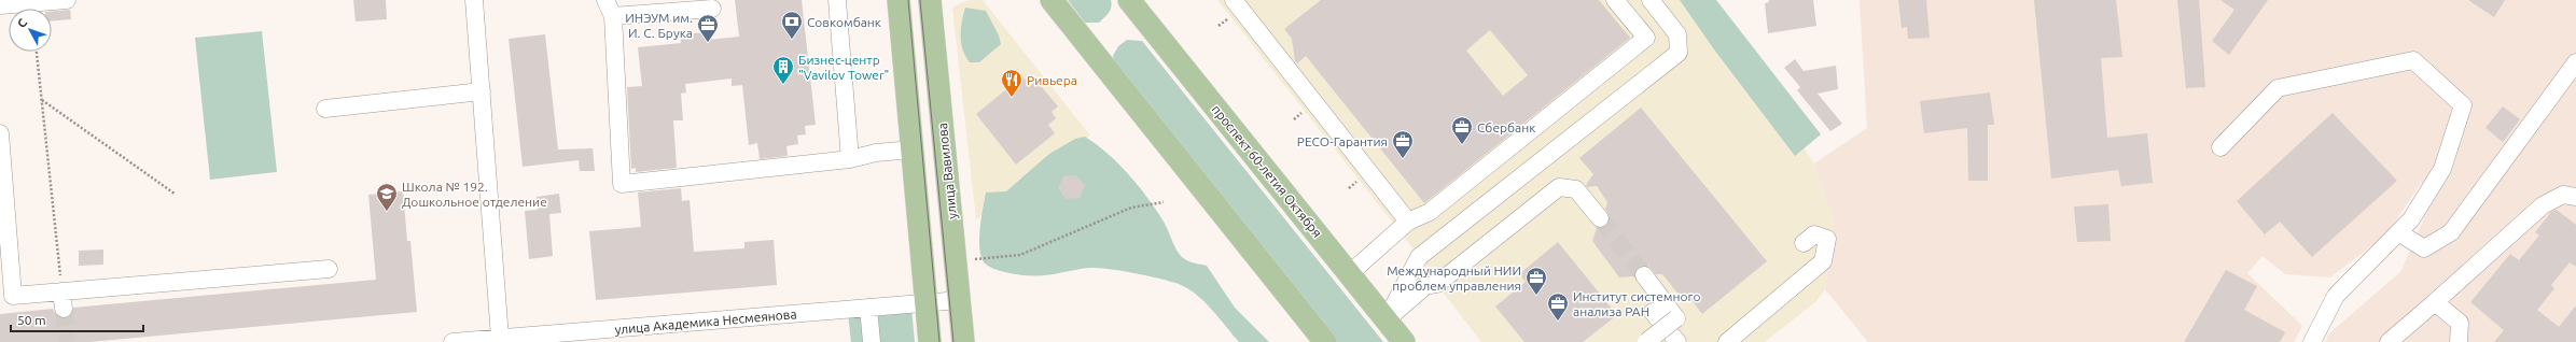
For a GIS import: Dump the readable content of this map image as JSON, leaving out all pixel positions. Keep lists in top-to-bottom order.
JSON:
{
  "streets": {
    "main road": ["улица Вавилова", "проспект 60-летия Октября"],
    "street": ["улица Академика Несмеянова"]
  },
  "crossings": [
    ["улица Вавилова", "улица Академика Несмеянова"]
  ],
  "places": {
    "bank": ["Совкомбанк"],
    "office": [
      "ИНЭУМ им. И. С. Брука",
      "Сбербанк",
      "РЕСО-Гарантия",
      "Международный НИИ проблем управления",
      "Институт системного анализа РАН"
    ],
    "building": ["Бизнес-центр \"Vavilov Tower\""],
    "restaurant": ["Ривьера"],
    "school or university": ["Школа № 192. Дошкольное отделение"]
  },
  "scale_bar": "50 m",
  "north": "top left"
}
